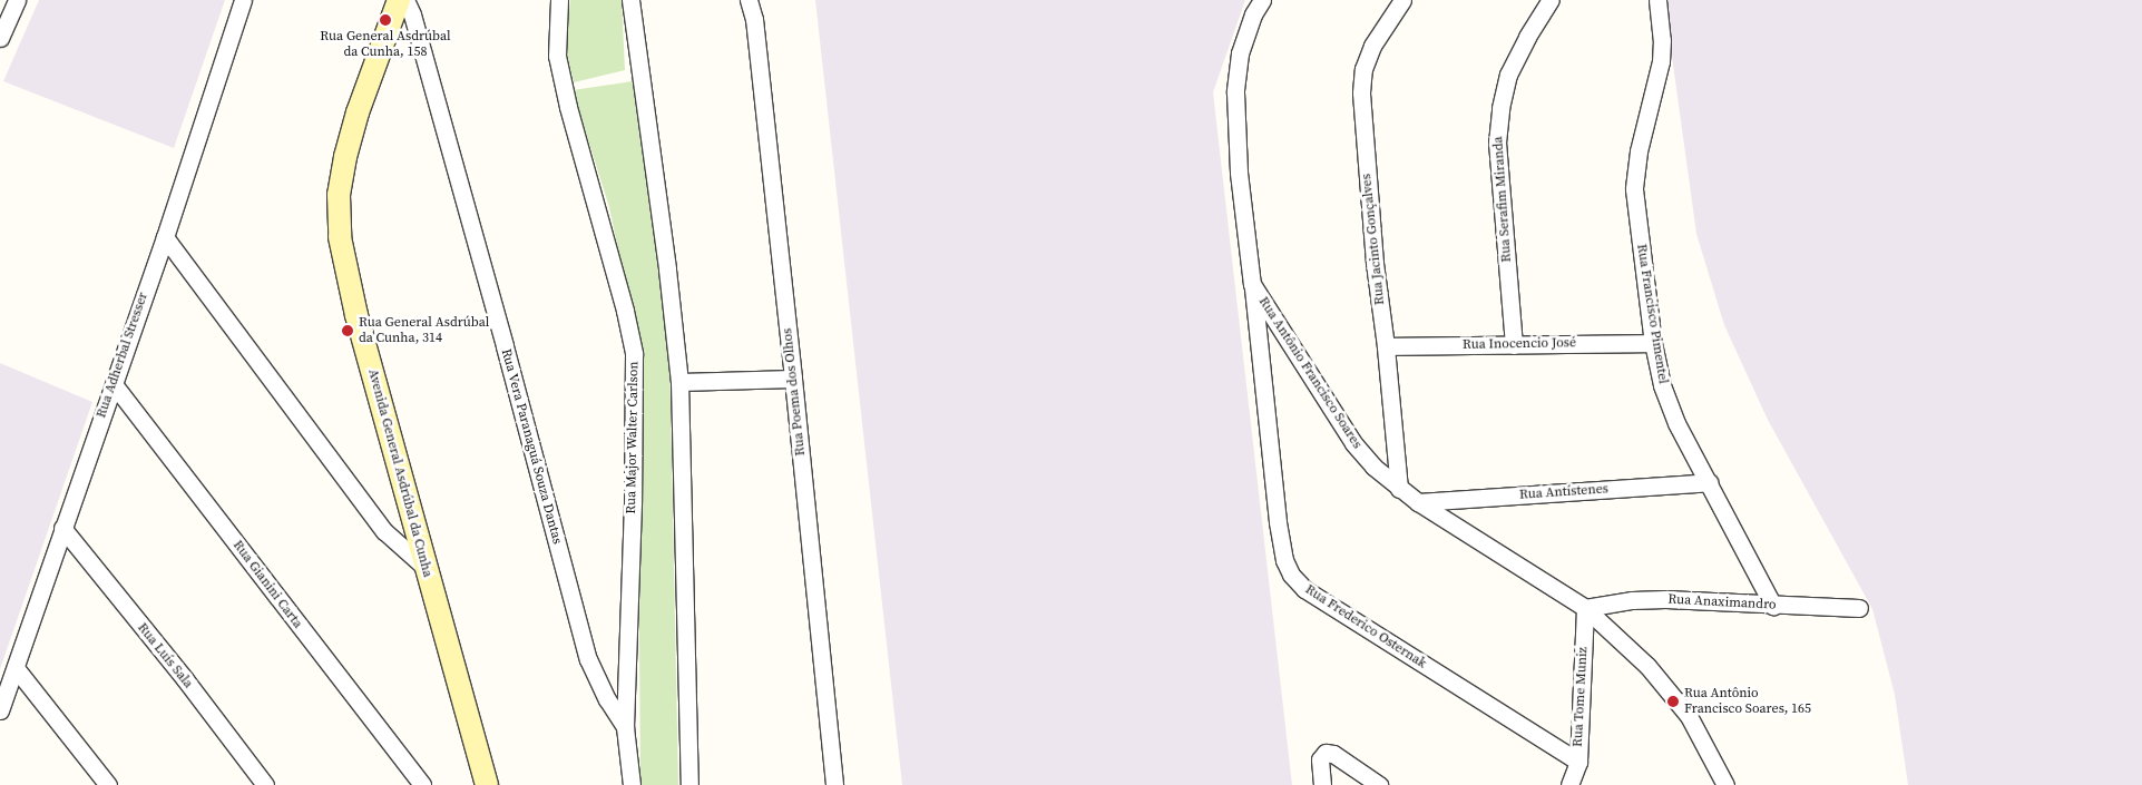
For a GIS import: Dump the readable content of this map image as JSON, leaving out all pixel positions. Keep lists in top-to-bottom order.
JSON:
{
  "streets": {
    "street": [
      "Rua Serafim Miranda",
      "Rua Jacinto Gonçalves",
      "Rua Francisco Pimentel",
      "Rua Inocencio José",
      "Rua Adherbal Stresser",
      "Rua Antônio Francisco Soares",
      "Rua Poema dos Olhos",
      "Rua Major Walter Carlson",
      "Rua Vera Paranaguá Souza Dantas",
      "Avenida General Asdrúbal da Cunha",
      "Rua Antístenes",
      "Rua Gianini Carta",
      "Rua Anaximandro",
      "Rua Frederico Osternak",
      "Rua Luís Sala",
      "Rua Tome Muniz"
    ]
  },
  "crossings": [
    ["Rua Serafim Miranda", "Rua Inocencio José"],
    ["Rua Jacinto Gonçalves", "Rua Inocencio José"],
    ["Rua Jacinto Gonçalves", "Rua Antônio Francisco Soares"],
    ["Rua Francisco Pimentel", "Rua Inocencio José"],
    ["Rua Francisco Pimentel", "Rua Antístenes"],
    ["Rua Francisco Pimentel", "Rua Anaximandro"],
    ["Rua Adherbal Stresser", "Rua Gianini Carta"],
    ["Rua Adherbal Stresser", "Rua Luís Sala"],
    ["Rua Antônio Francisco Soares", "Rua Antístenes"],
    ["Rua Antônio Francisco Soares", "Rua Anaximandro"],
    ["Rua Antônio Francisco Soares", "Rua Frederico Osternak"],
    ["Rua Antônio Francisco Soares", "Rua Tome Muniz"],
    ["Rua Major Walter Carlson", "Rua Vera Paranaguá Souza Dantas"],
    ["Rua Anaximandro", "Rua Tome Muniz"],
    ["Rua Frederico Osternak", "Rua Tome Muniz"]
  ],
  "places": ["Rua General Asdrúbal da Cunha, 158", "Rua General Asdrúbal da Cunha, 314", "Rua Antônio Francisco Soares, 165"]
}
